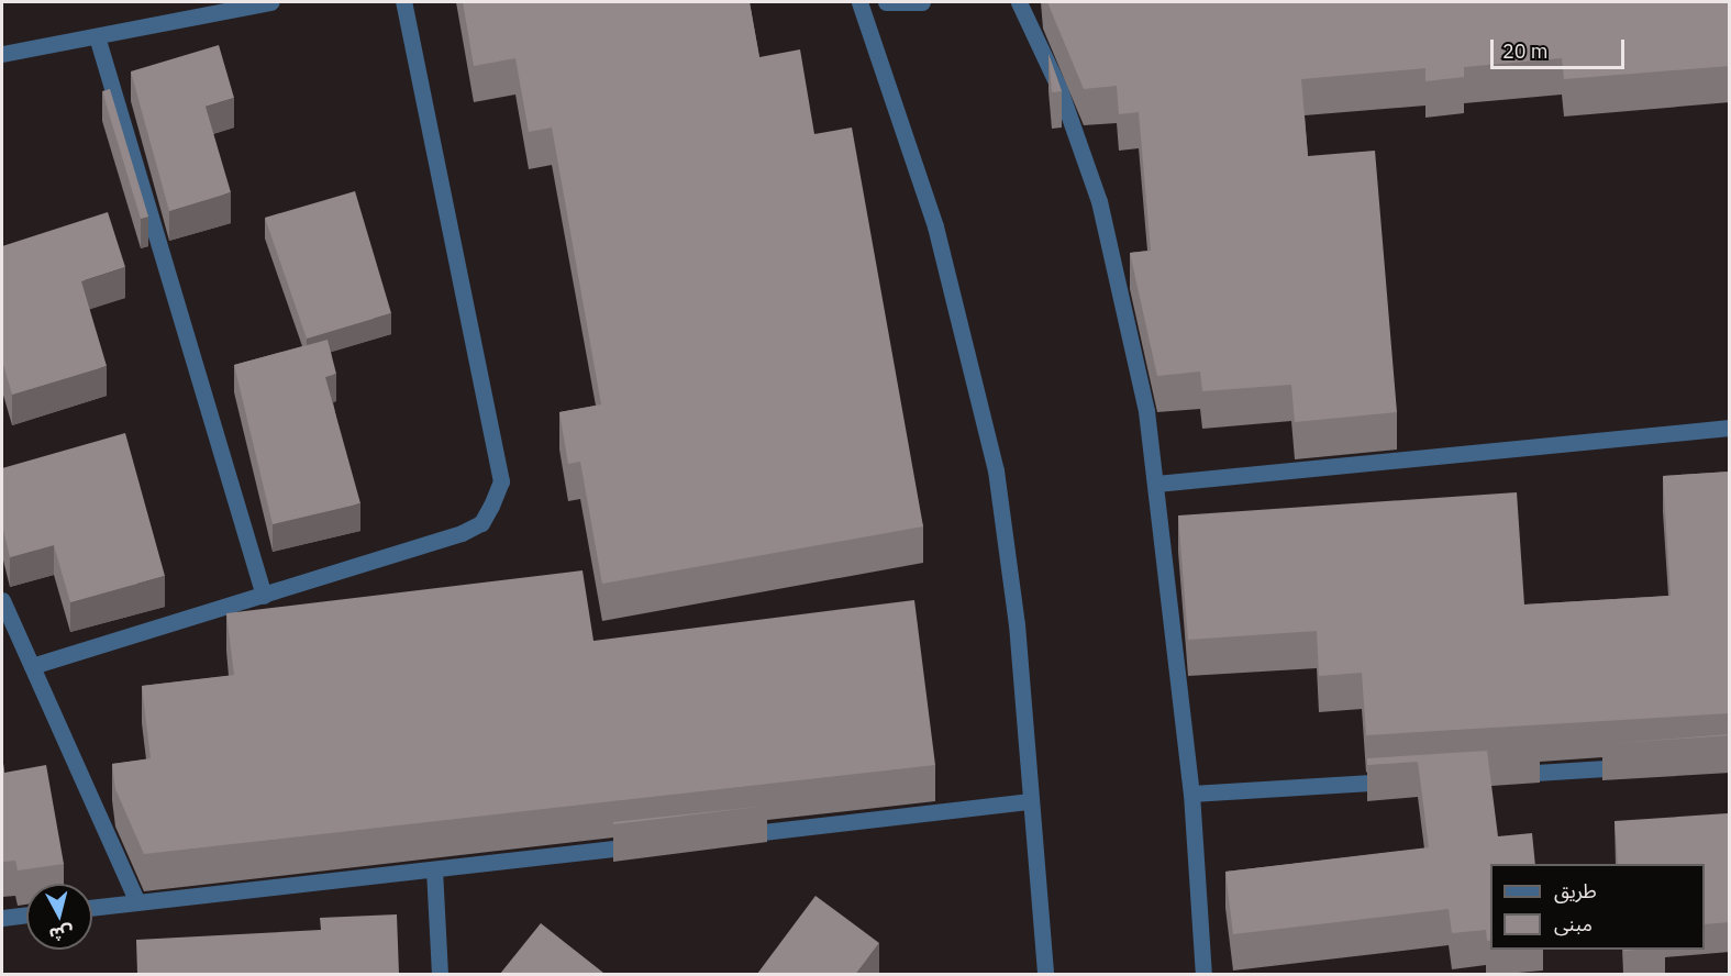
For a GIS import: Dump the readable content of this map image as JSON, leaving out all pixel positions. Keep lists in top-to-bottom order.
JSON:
{
  "legend": ["طريق", "مبنى"],
  "scale_bar": "20 m",
  "north": "bottom"
}
